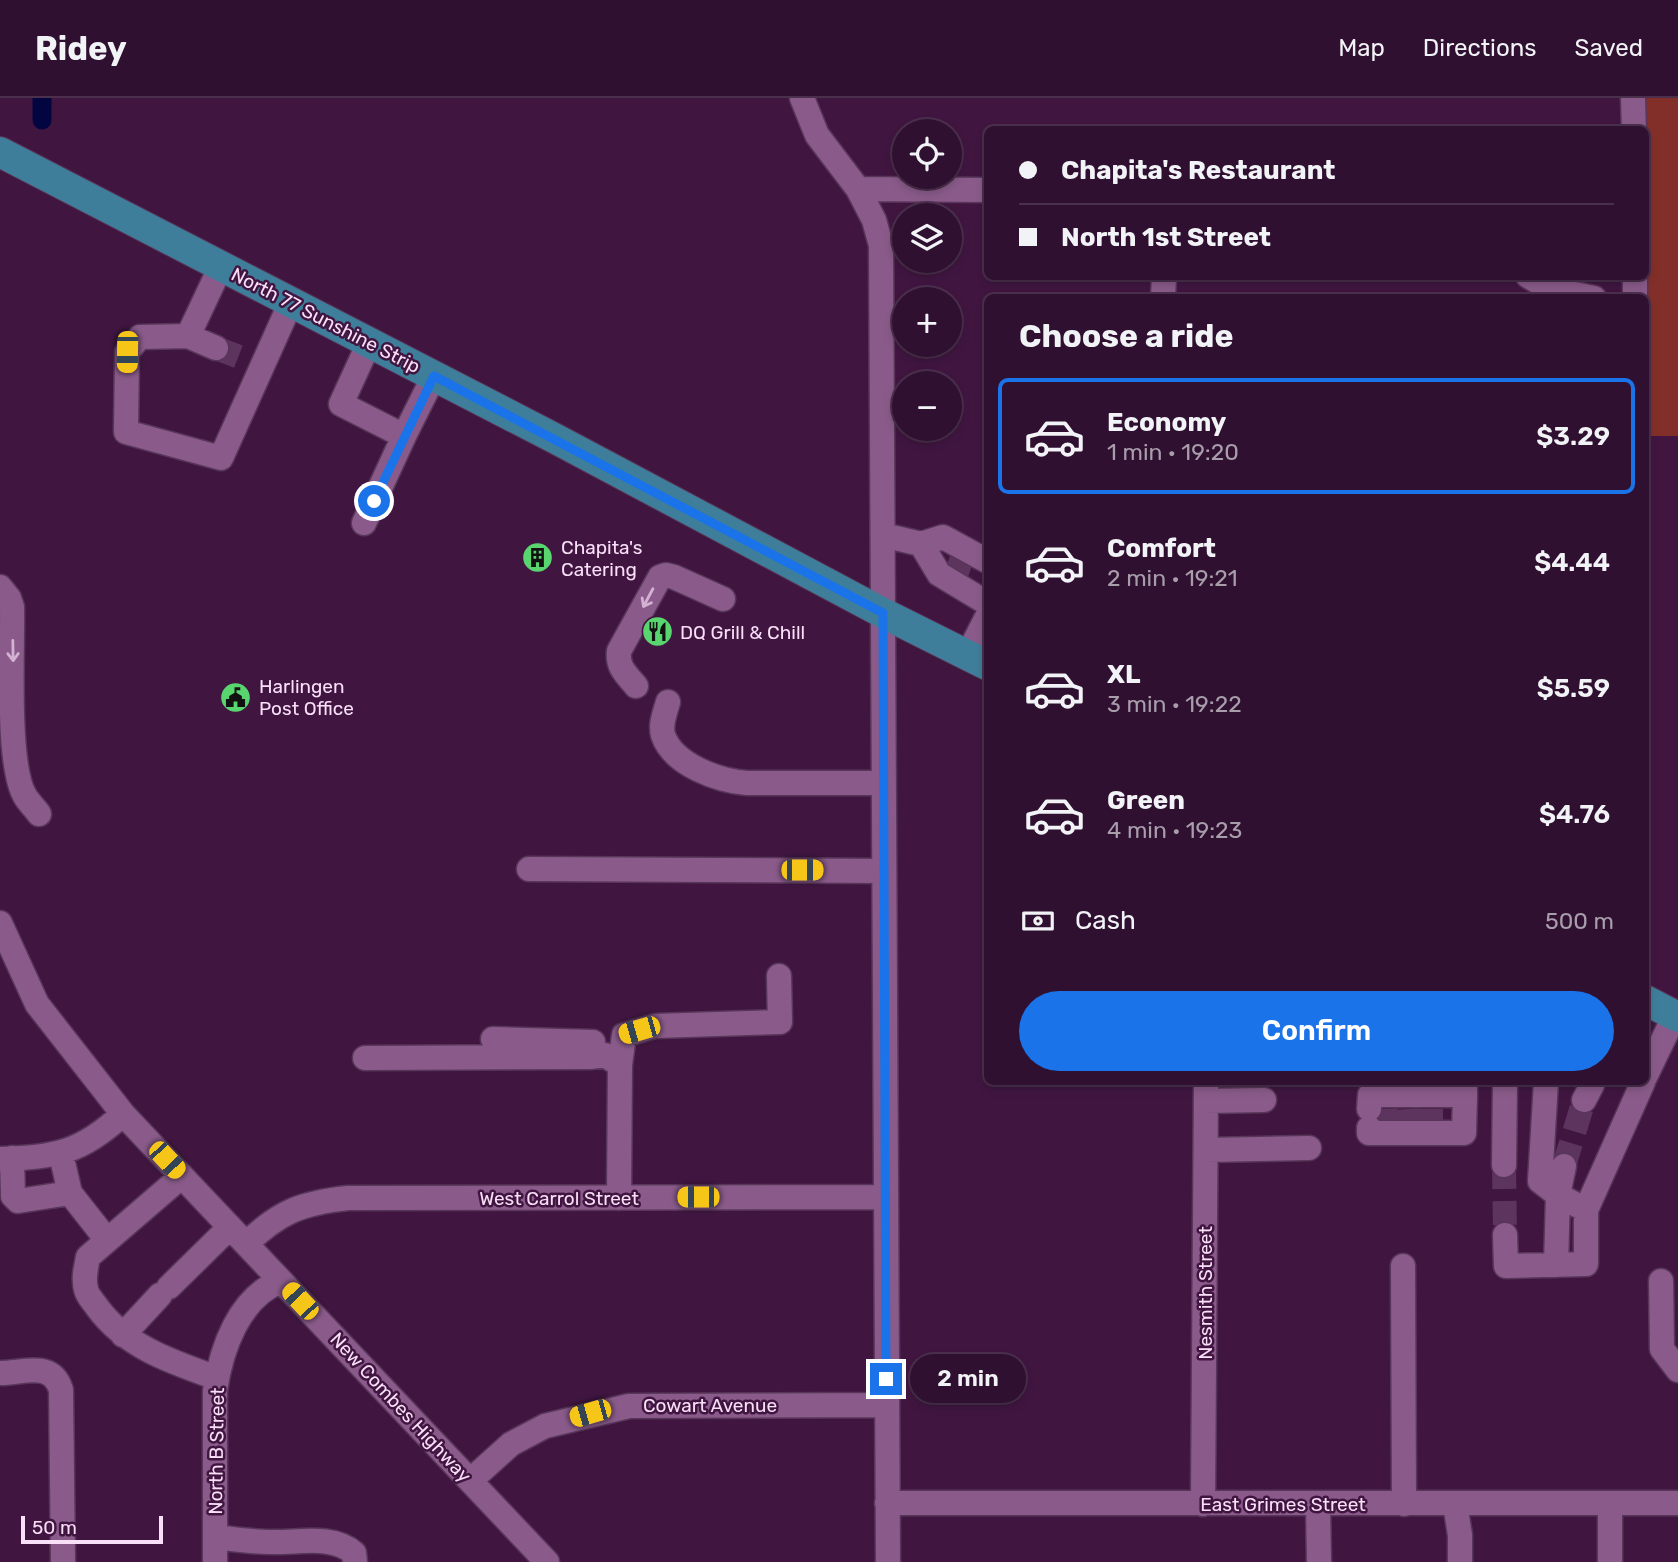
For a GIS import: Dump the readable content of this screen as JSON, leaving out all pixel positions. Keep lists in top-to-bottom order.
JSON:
{
  "streets": {
    "main road": ["North 77 Sunshine Strip"],
    "street": [
      "West Carrol Street",
      "Nesmith Street",
      "Cowart Avenue",
      "New Combes Highway",
      "North B Street",
      "East Grimes Street"
    ]
  },
  "crossings": [
    ["West Carrol Street", "New Combes Highway"],
    ["Nesmith Street", "East Grimes Street"],
    ["Cowart Avenue", "New Combes Highway"],
    ["New Combes Highway", "North B Street"]
  ],
  "places": {
    "building": ["Chapita's Catering"],
    "restaurant": ["DQ Grill & Chill"],
    "public building": ["Harlingen Post Office"]
  },
  "scale_bar": "50 m",
  "page": {
    "header": "Ridey",
    "nav": ["Map", "Directions", "Saved"],
    "map_buttons": ["+", "−"],
    "banner": ["Chapita's Restaurant", "North 1st Street"],
    "heading": "Choose a ride",
    "list": [
      {
        "name": "Economy",
        "note": "1 min · 19:20",
        "value": "$3.29"
      },
      {
        "name": "Comfort",
        "note": "2 min · 19:21",
        "value": "$4.44"
      },
      {
        "name": "XL",
        "note": "3 min · 19:22",
        "value": "$5.59"
      },
      {
        "name": "Green",
        "note": "4 min · 19:23",
        "value": "$4.76"
      }
    ],
    "pay": ["Cash", "500 m"],
    "buttons": "Confirm",
    "bubble": "2 min",
    "scale": "50 m"
  }
}
